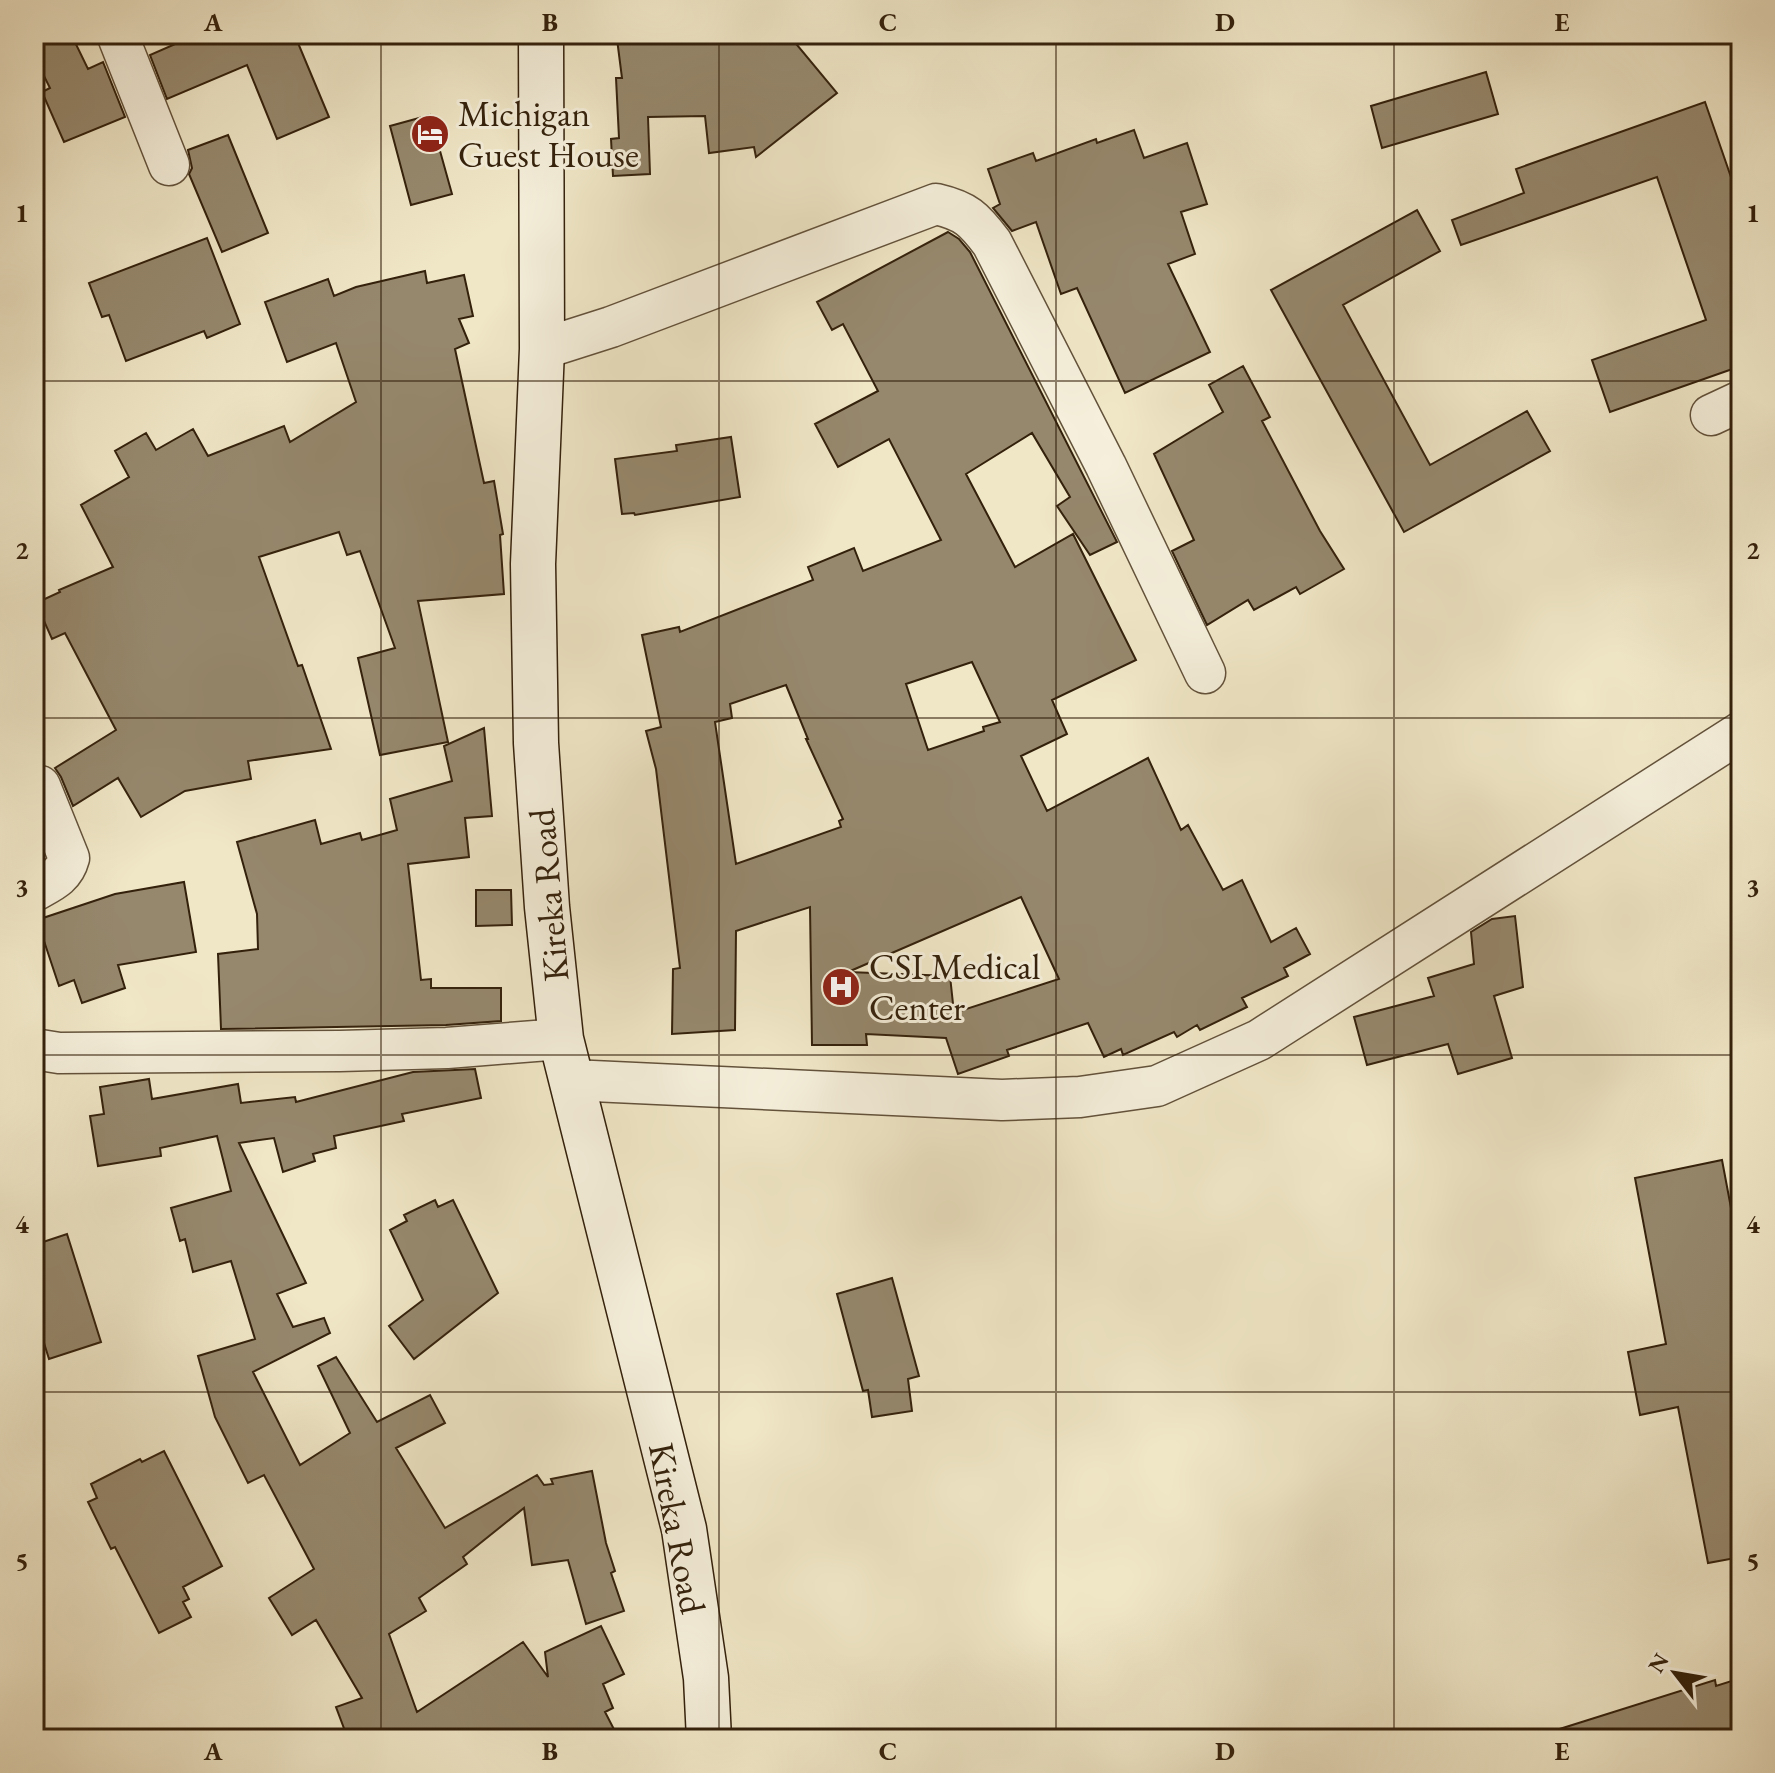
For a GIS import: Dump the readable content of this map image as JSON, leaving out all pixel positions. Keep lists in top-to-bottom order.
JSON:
{
  "streets": {
    "main road": ["Kireka Road"]
  },
  "places": {
    "hotel": ["Michigan Guest House"],
    "hospital": ["CSI Medical Center"]
  },
  "north": "top left",
  "grid": {
    "columns": [
      "A",
      "B",
      "C",
      "D",
      "E"
    ],
    "rows": [
      "1",
      "2",
      "3",
      "4",
      "5"
    ]
  }
}
